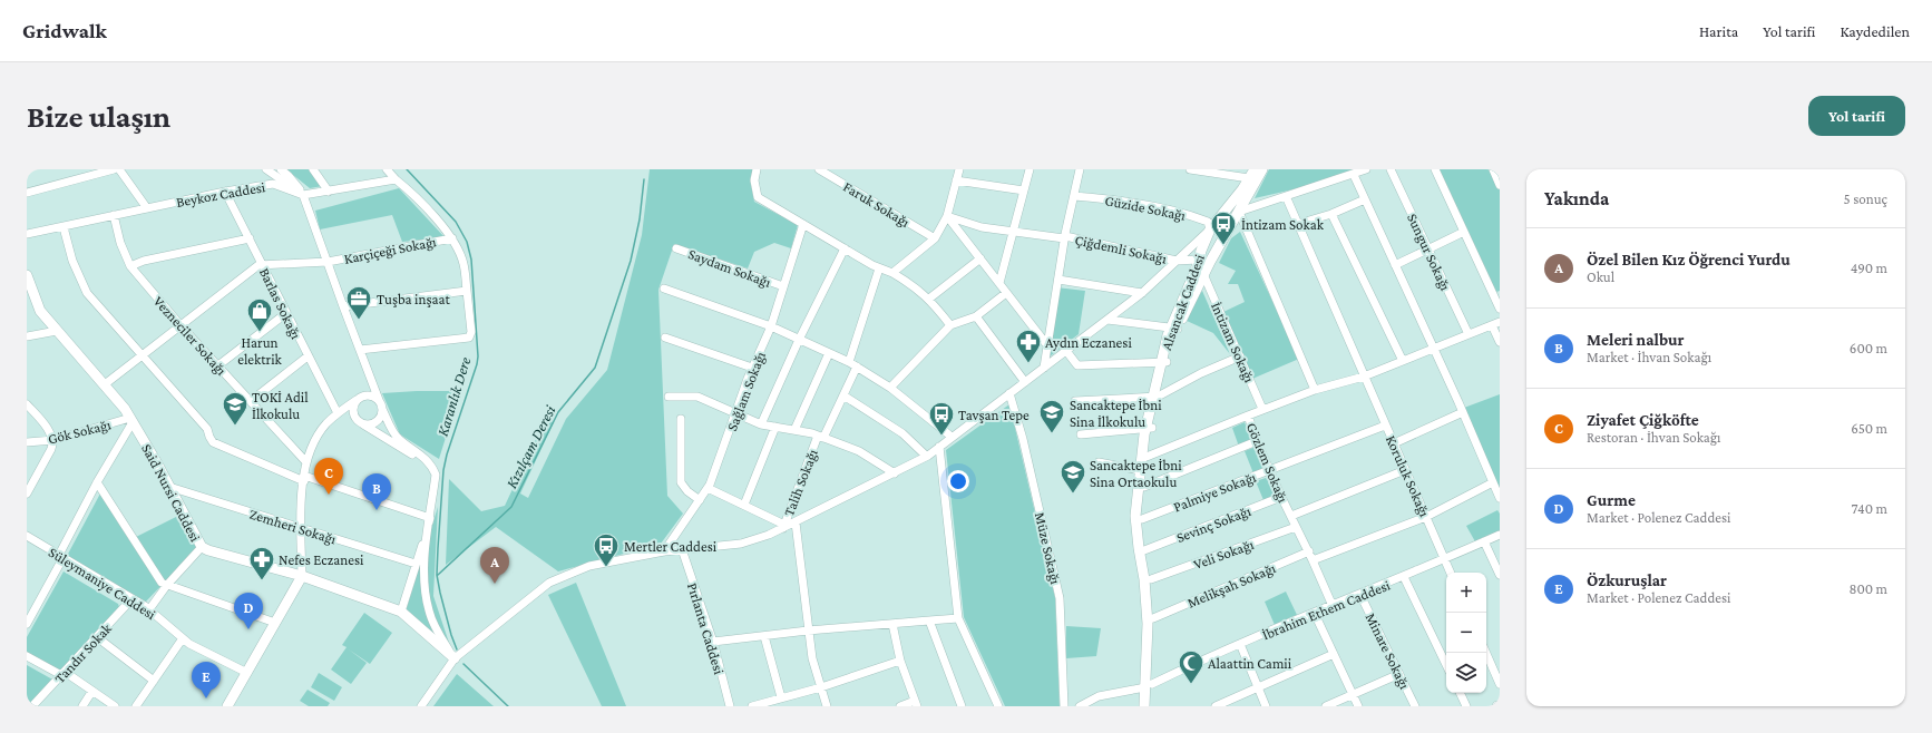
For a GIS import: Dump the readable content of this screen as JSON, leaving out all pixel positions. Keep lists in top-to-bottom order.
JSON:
{
  "streets": {
    "street": [
      "Beykoz Caddesi",
      "Faruk Sokağı",
      "Güzide Sokağı",
      "Çiğdemli Sokağı",
      "Karçiçeği Sokağı",
      "Sungur Sokağı",
      "Saydam Sokağı",
      "Alsancak Caddesi",
      "Barlas Sokağı",
      "Vezneciler Sokağı",
      "İntizam Sokağı",
      "Sağlam Sokağı",
      "Gök Sokağı",
      "Gözlem Sokağı",
      "Koruluk Sokağı",
      "Talih Sokağı",
      "Palmiye Sokağı",
      "Said Nursi Caddesi",
      "Sevinç Sokağı",
      "Zemheri Sokağı",
      "Müze Sokağı",
      "Veli Sokağı",
      "Süleymaniye Caddesi",
      "Melikşah Sokağı",
      "İbrahim Ethem Caddesi",
      "Pırlanta Caddesi",
      "Minare Sokağı",
      "Tandır Sokak"
    ]
  },
  "crossings": [
    ["Beykoz Caddesi", "Barlas Sokağı"],
    ["Beykoz Caddesi", "Vezneciler Sokağı"],
    ["Güzide Sokağı", "Alsancak Caddesi"],
    ["Çiğdemli Sokağı", "Alsancak Caddesi"],
    ["Karçiçeği Sokağı", "Barlas Sokağı"],
    ["Saydam Sokağı", "Sağlam Sokağı"],
    ["Alsancak Caddesi", "İntizam Sokağı"],
    ["Alsancak Caddesi", "Gözlem Sokağı"],
    ["Alsancak Caddesi", "Palmiye Sokağı"],
    ["Alsancak Caddesi", "Sevinç Sokağı"],
    ["Alsancak Caddesi", "Veli Sokağı"],
    ["Alsancak Caddesi", "Melikşah Sokağı"],
    ["Alsancak Caddesi", "İbrahim Ethem Caddesi"],
    ["Gök Sokağı", "Said Nursi Caddesi"],
    ["Gözlem Sokağı", "Palmiye Sokağı"],
    ["Gözlem Sokağı", "Sevinç Sokağı"],
    ["Gözlem Sokağı", "Veli Sokağı"],
    ["Gözlem Sokağı", "Melikşah Sokağı"],
    ["Gözlem Sokağı", "İbrahim Ethem Caddesi"],
    ["Koruluk Sokağı", "Palmiye Sokağı"],
    ["Koruluk Sokağı", "Melikşah Sokağı"],
    ["Koruluk Sokağı", "İbrahim Ethem Caddesi"],
    ["Said Nursi Caddesi", "Zemheri Sokağı"],
    ["Süleymaniye Caddesi", "Tandır Sokak"],
    ["İbrahim Ethem Caddesi", "Minare Sokağı"]
  ],
  "water": ["Karanlık Dere", "Kızılçam Deresi"],
  "places": {
    "bus stop": ["İntizam Sokak", "Tavşan Tepe", "Mertler Caddesi"],
    "office": ["Tuşba inşaat"],
    "shop": ["Harun elektrik"],
    "pharmacy": ["Aydın Eczanesi", "Nefes Eczanesi"],
    "school or university": ["TOKİ Adil İlkokulu", "Sancaktepe İbni Sina İlkokulu", "Sancaktepe İbni Sina Ortaokulu"],
    "mosque": ["Alaattin Camii"]
  },
  "page": {
    "header": "Gridwalk",
    "nav": ["Harita", "Yol tarifi", "Kaydedilen"],
    "buttons": "Yol tarifi",
    "title": "Bize ulaşın",
    "heading": ["Yakında", "5 sonuç"],
    "list": [
      {
        "mark": "A",
        "name": "Özel Bilen Kız Öğrenci Yurdu",
        "note": "Okul",
        "value": "490 m"
      },
      {
        "mark": "B",
        "name": "Meleri nalbur",
        "note": "Market · İhvan Sokağı",
        "value": "600 m"
      },
      {
        "mark": "C",
        "name": "Ziyafet Çiğköfte",
        "note": "Restoran · İhvan Sokağı",
        "value": "650 m"
      },
      {
        "mark": "D",
        "name": "Gurme",
        "note": "Market · Polenez Caddesi",
        "value": "740 m"
      },
      {
        "mark": "E",
        "name": "Özkuruşlar",
        "note": "Market · Polenez Caddesi",
        "value": "800 m"
      }
    ],
    "pins": [
      "C",
      "B",
      "A",
      "D",
      "E"
    ],
    "map_buttons": ["+", "−"]
  }
}
